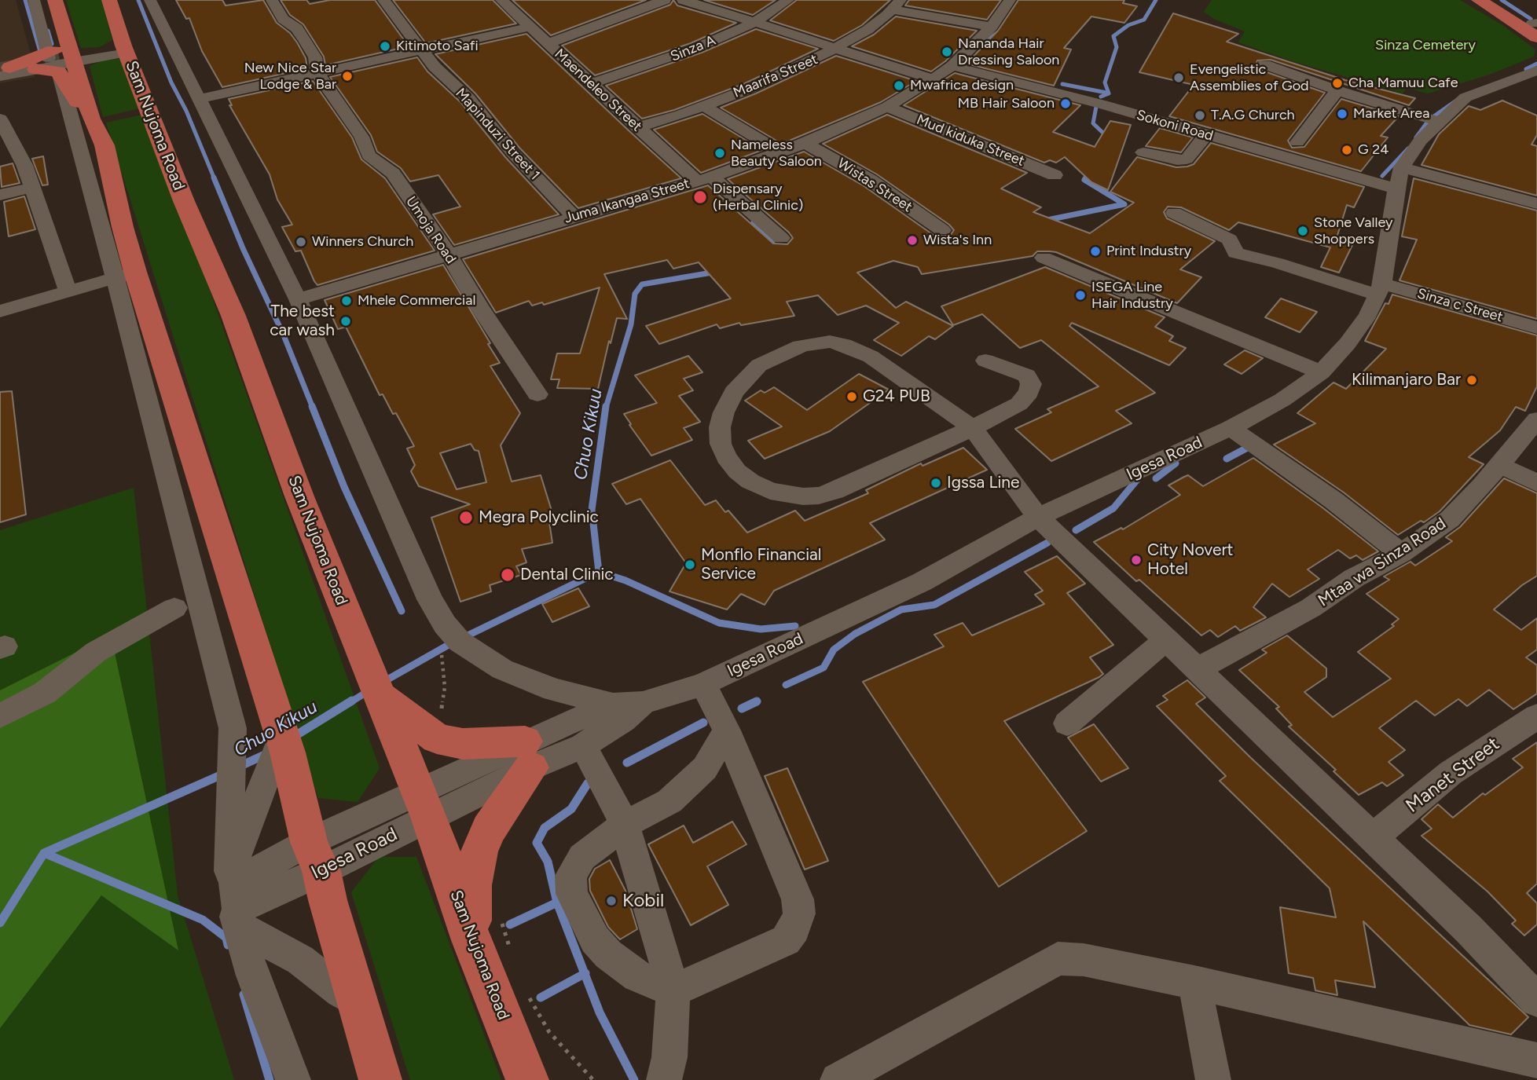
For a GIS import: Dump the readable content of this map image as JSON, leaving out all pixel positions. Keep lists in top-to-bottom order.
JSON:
{
  "streets": {
    "main road": ["Sam Nujoma Road"],
    "street": [
      "Sinza A",
      "Maarifa Street",
      "Maendeleo Street",
      "Sokoni Road",
      "Mapinduzi Street 1",
      "Mud kiduka Street",
      "Wistas Street",
      "Juma Ikangaa Street",
      "Umoja Road",
      "Sinza c Street",
      "Igesa Road",
      "Mtaa wa Sinza Road",
      "Manet Street"
    ]
  },
  "crossings": [
    ["Sinza A", "Maendeleo Street"],
    ["Maarifa Street", "Maendeleo Street"],
    ["Maendeleo Street", "Juma Ikangaa Street"],
    ["Sam Nujoma Road", "Igesa Road"],
    ["Sokoni Road", "Juma Ikangaa Street"],
    ["Sokoni Road", "Igesa Road"],
    ["Mapinduzi Street 1", "Juma Ikangaa Street"],
    ["Mud kiduka Street", "Juma Ikangaa Street"],
    ["Wistas Street", "Juma Ikangaa Street"],
    ["Juma Ikangaa Street", "Umoja Road"],
    ["Sinza c Street", "Igesa Road"]
  ],
  "water": ["Chuo Kikuu"],
  "parks": ["Sinza Cemetery"],
  "places": [
    "Kitimoto Safi",
    "Nananda Hair Dressing Saloon",
    "New Nice Star Lodge & Bar",
    "Evengelistic Assemblies of God",
    "Cha Mamuu Cafe",
    "Mwafrica design",
    "MB Hair Saloon",
    "Market Area",
    "T.A.G Church",
    "G 24",
    "Nameless Beauty Saloon",
    "Dispensary (Herbal Clinic)",
    "Stone Valley Shoppers",
    "Wista's Inn",
    "Winners Church",
    "Print Industry",
    "ISEGA Line Hair Industry",
    "Mhele Commercial",
    "The best car wash",
    "Kilimanjaro Bar",
    "G24 PUB",
    "Igssa Line",
    "Megra Polyclinic",
    "City Novert Hotel",
    "Monflo Financial Service",
    "Dental Clinic",
    "Kobil"
  ]
}
